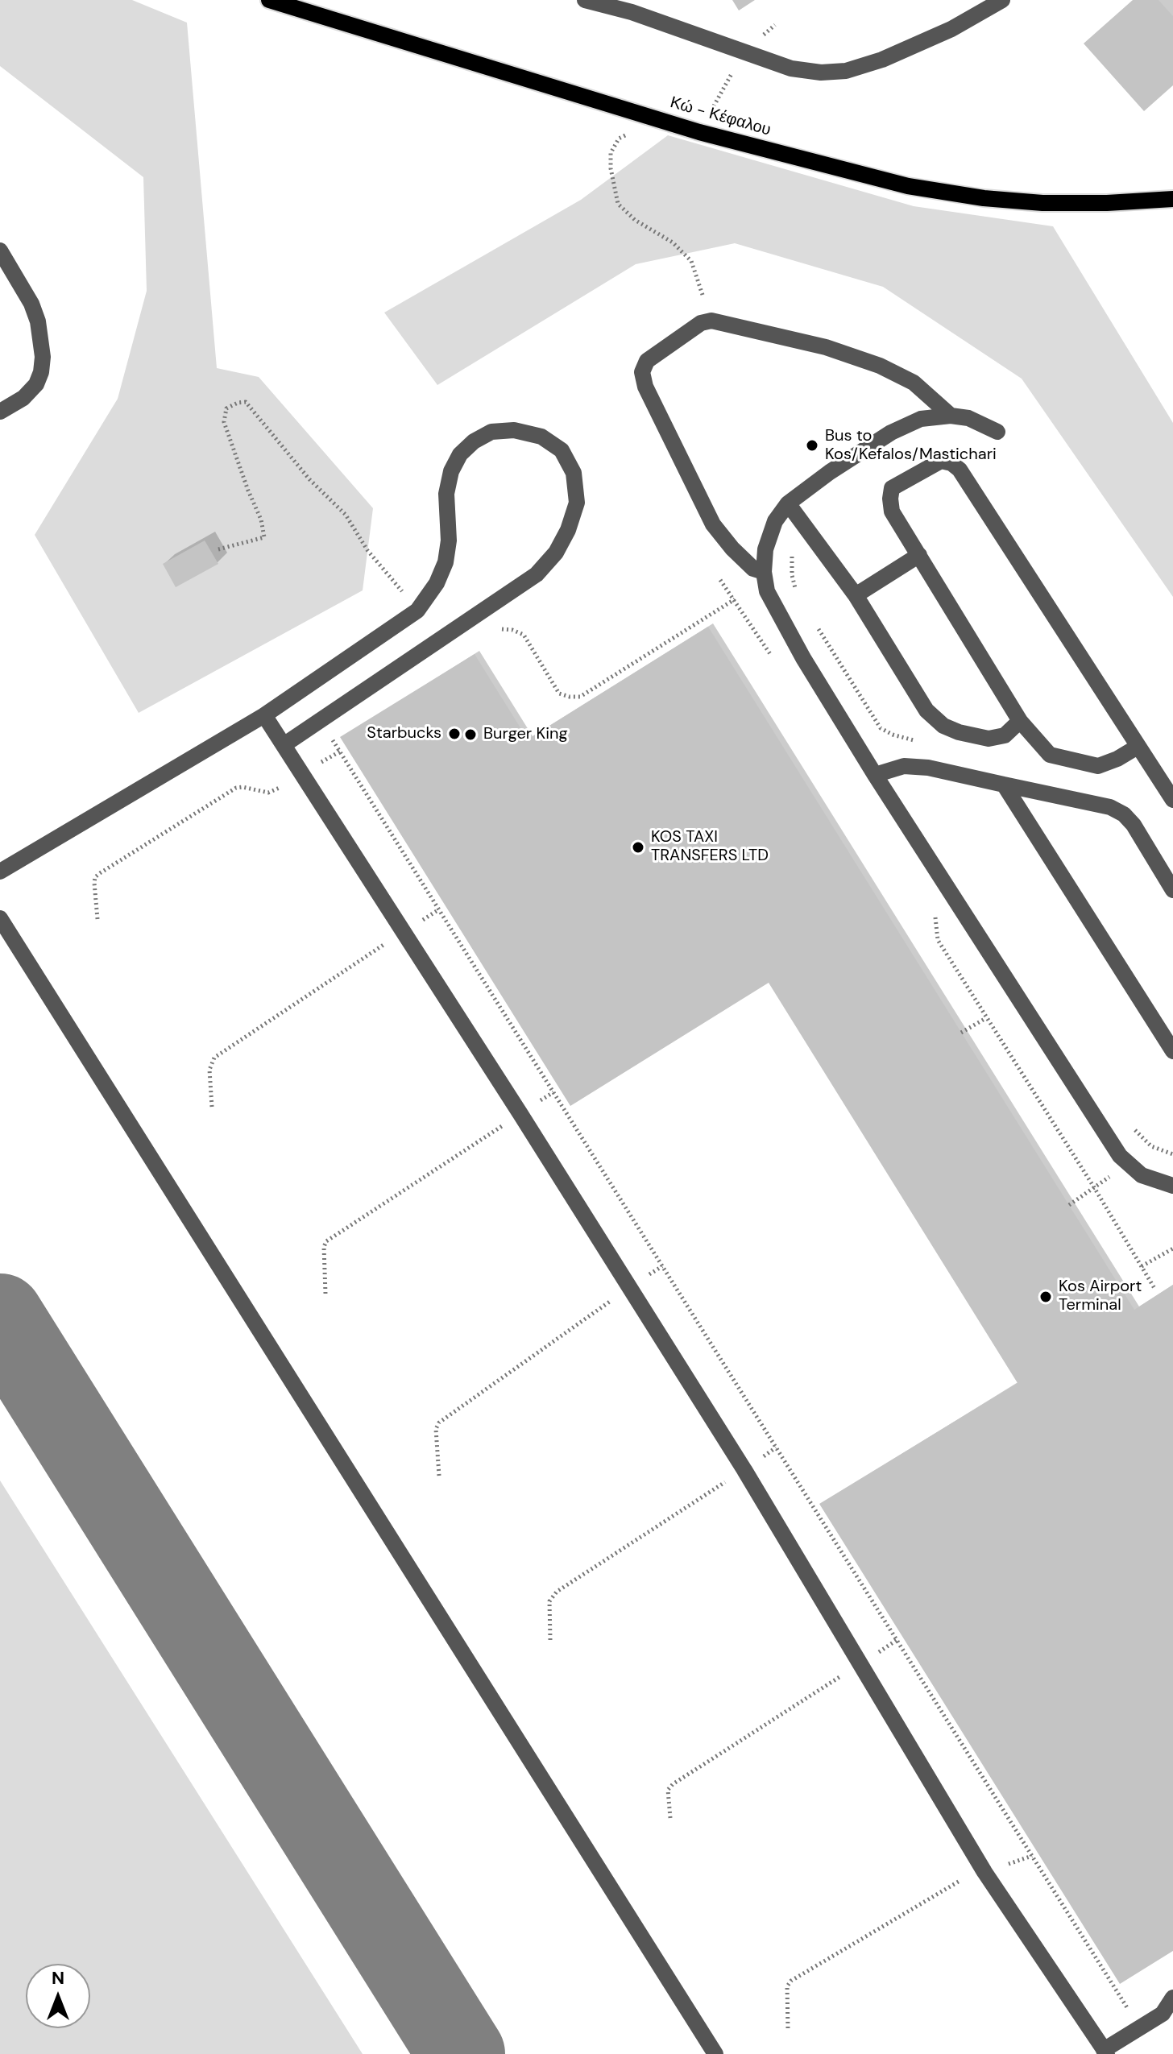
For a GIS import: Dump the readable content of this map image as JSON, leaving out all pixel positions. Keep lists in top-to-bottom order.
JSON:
{
  "streets": {
    "main road": ["Κώ - Κέφαλου"]
  },
  "places": [
    "Bus to Kos/Kefalos/Mastichari",
    "Starbucks",
    "Burger King",
    "KOS TAXI TRANSFERS LTD",
    "Kos Airport Terminal"
  ],
  "north": "top"
}
